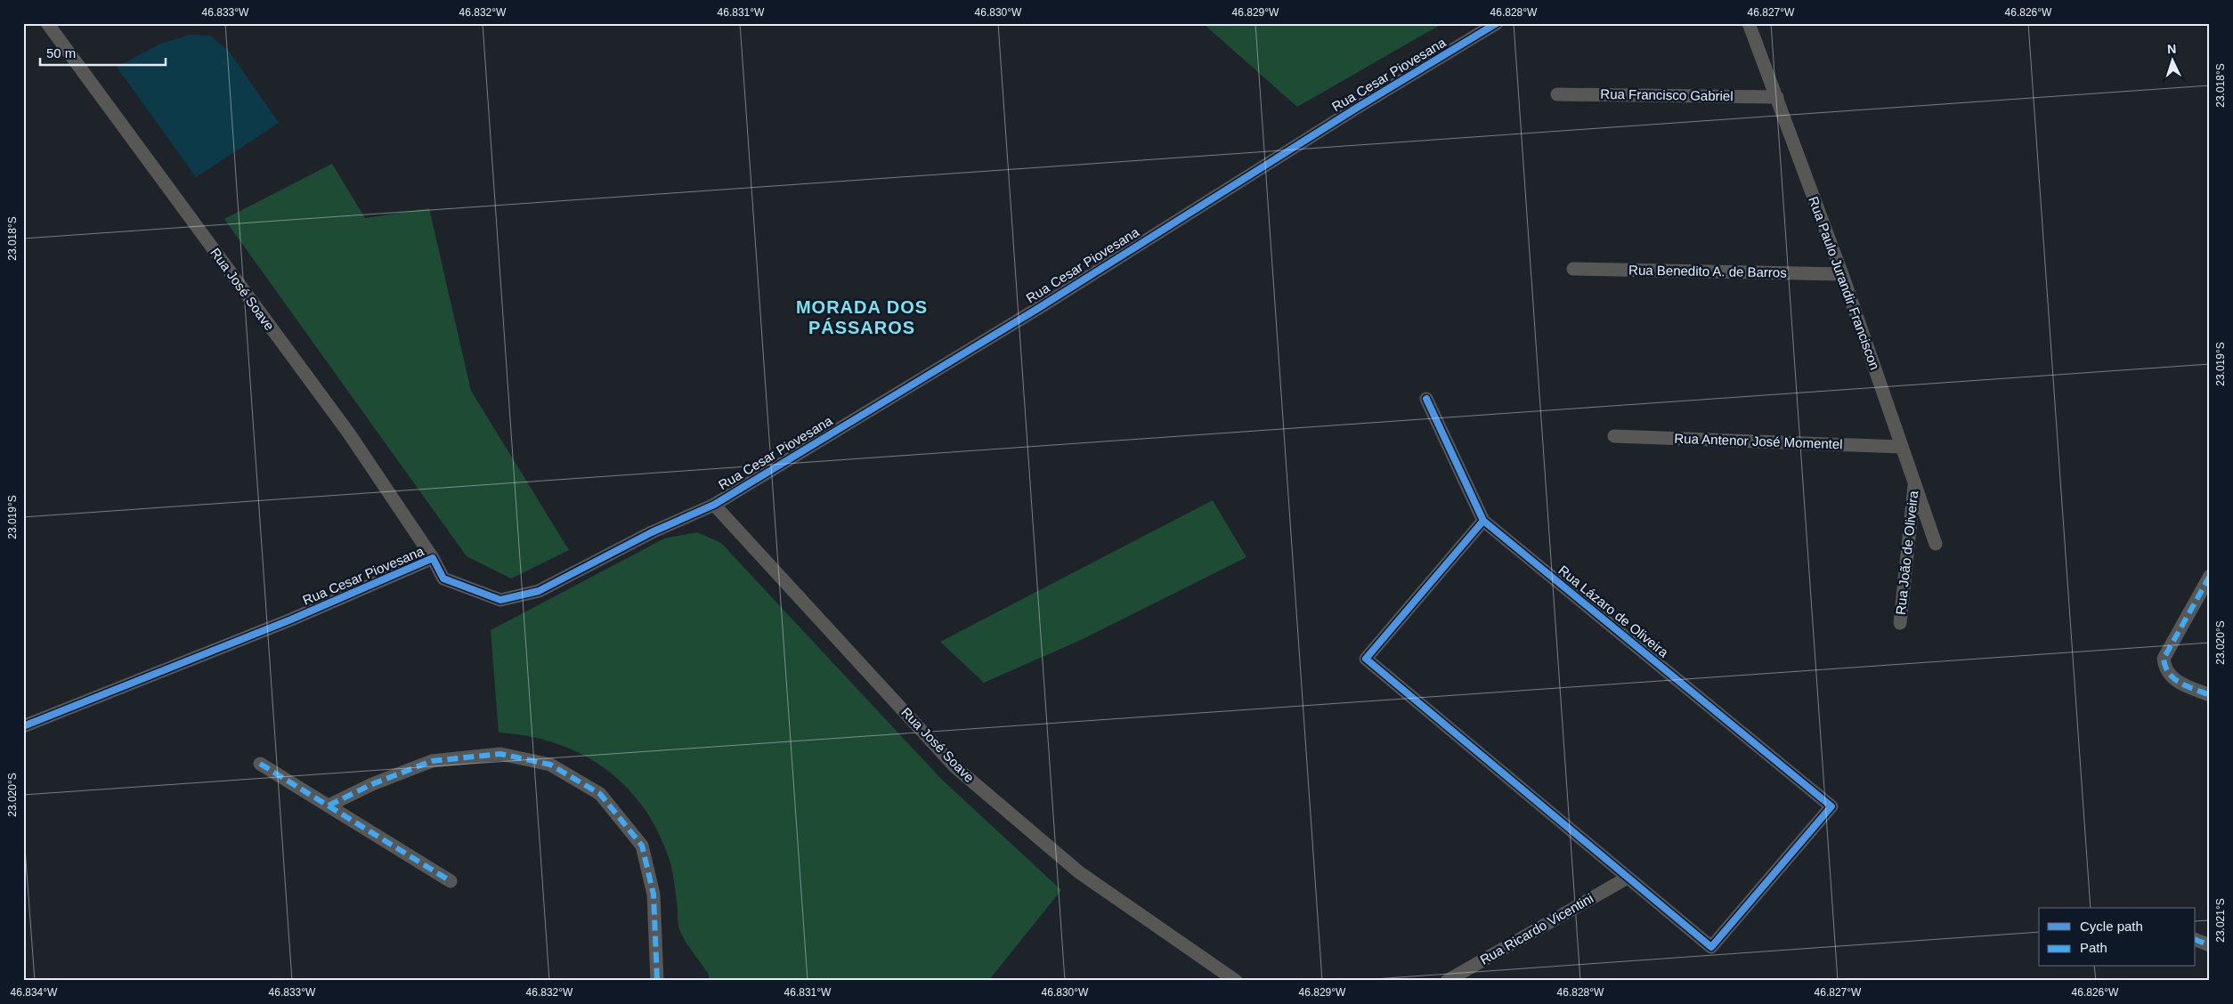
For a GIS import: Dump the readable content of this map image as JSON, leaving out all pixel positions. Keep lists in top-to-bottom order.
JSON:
{
  "streets": {
    "street": [
      "Rua Cesar Piovesana",
      "Rua Francisco Gabriel",
      "Rua Benedito A. de Barros",
      "Rua Paulo Jurandir Franciscon",
      "Rua José Soave",
      "Rua Antenor José Momentel",
      "Rua João de Oliveira",
      "Rua Lázaro de Oliveira",
      "Rua Ricardo Vicentini"
    ]
  },
  "crossings": [
    ["Rua Cesar Piovesana", "Rua José Soave"],
    ["Rua Francisco Gabriel", "Rua Paulo Jurandir Franciscon"],
    ["Rua Benedito A. de Barros", "Rua Paulo Jurandir Franciscon"],
    ["Rua Paulo Jurandir Franciscon", "Rua Antenor José Momentel"],
    ["Rua Paulo Jurandir Franciscon", "Rua João de Oliveira"],
    ["Rua Lázaro de Oliveira", "Rua Ricardo Vicentini"]
  ],
  "districts": ["MORADA DOS PÁSSAROS"],
  "legend": ["Cycle path", "Path"],
  "scale_bar": "50 m",
  "north": "top",
  "coordinates": [
    "46.833°W",
    "46.832°W",
    "46.831°W",
    "46.830°W",
    "46.829°W",
    "46.828°W",
    "46.827°W",
    "46.826°W",
    "23.018°S",
    "23.019°S",
    "23.020°S",
    "23.021°S",
    "46.834°W"
  ]
}
